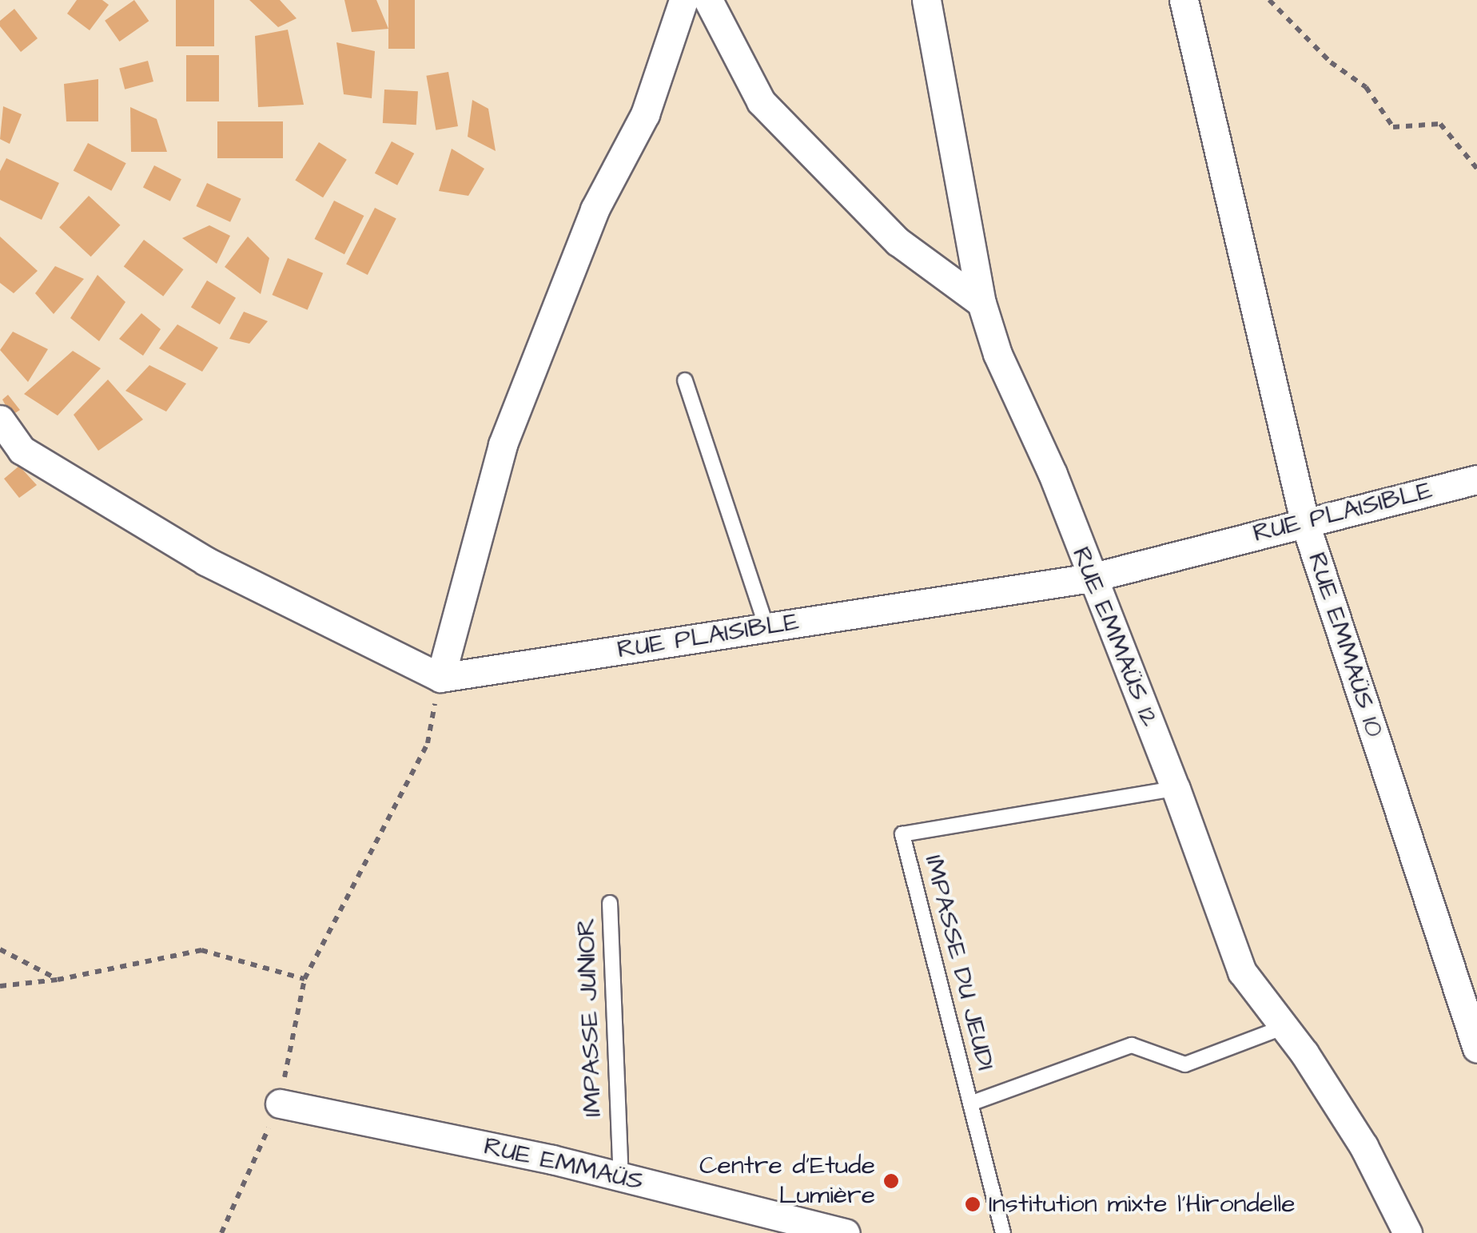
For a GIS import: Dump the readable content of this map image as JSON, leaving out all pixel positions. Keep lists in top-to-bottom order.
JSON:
{
  "streets": {
    "street": [
      "RUE PLAISIBLE",
      "RUE EMMAÜS 12",
      "RUE EMMAÜS 10",
      "RUE EMMAÜS"
    ],
    "lane": ["IMPASSE DU JEUDI", "IMPASSE JUNIOR"]
  },
  "crossings": [
    ["RUE PLAISIBLE", "RUE EMMAÜS 12"],
    ["RUE PLAISIBLE", "RUE EMMAÜS 10"],
    ["RUE EMMAÜS 12", "IMPASSE DU JEUDI"],
    ["IMPASSE JUNIOR", "RUE EMMAÜS"]
  ],
  "places": ["Centre d'Etude Lumière", "Institution mixte l'Hirondelle"]
}
